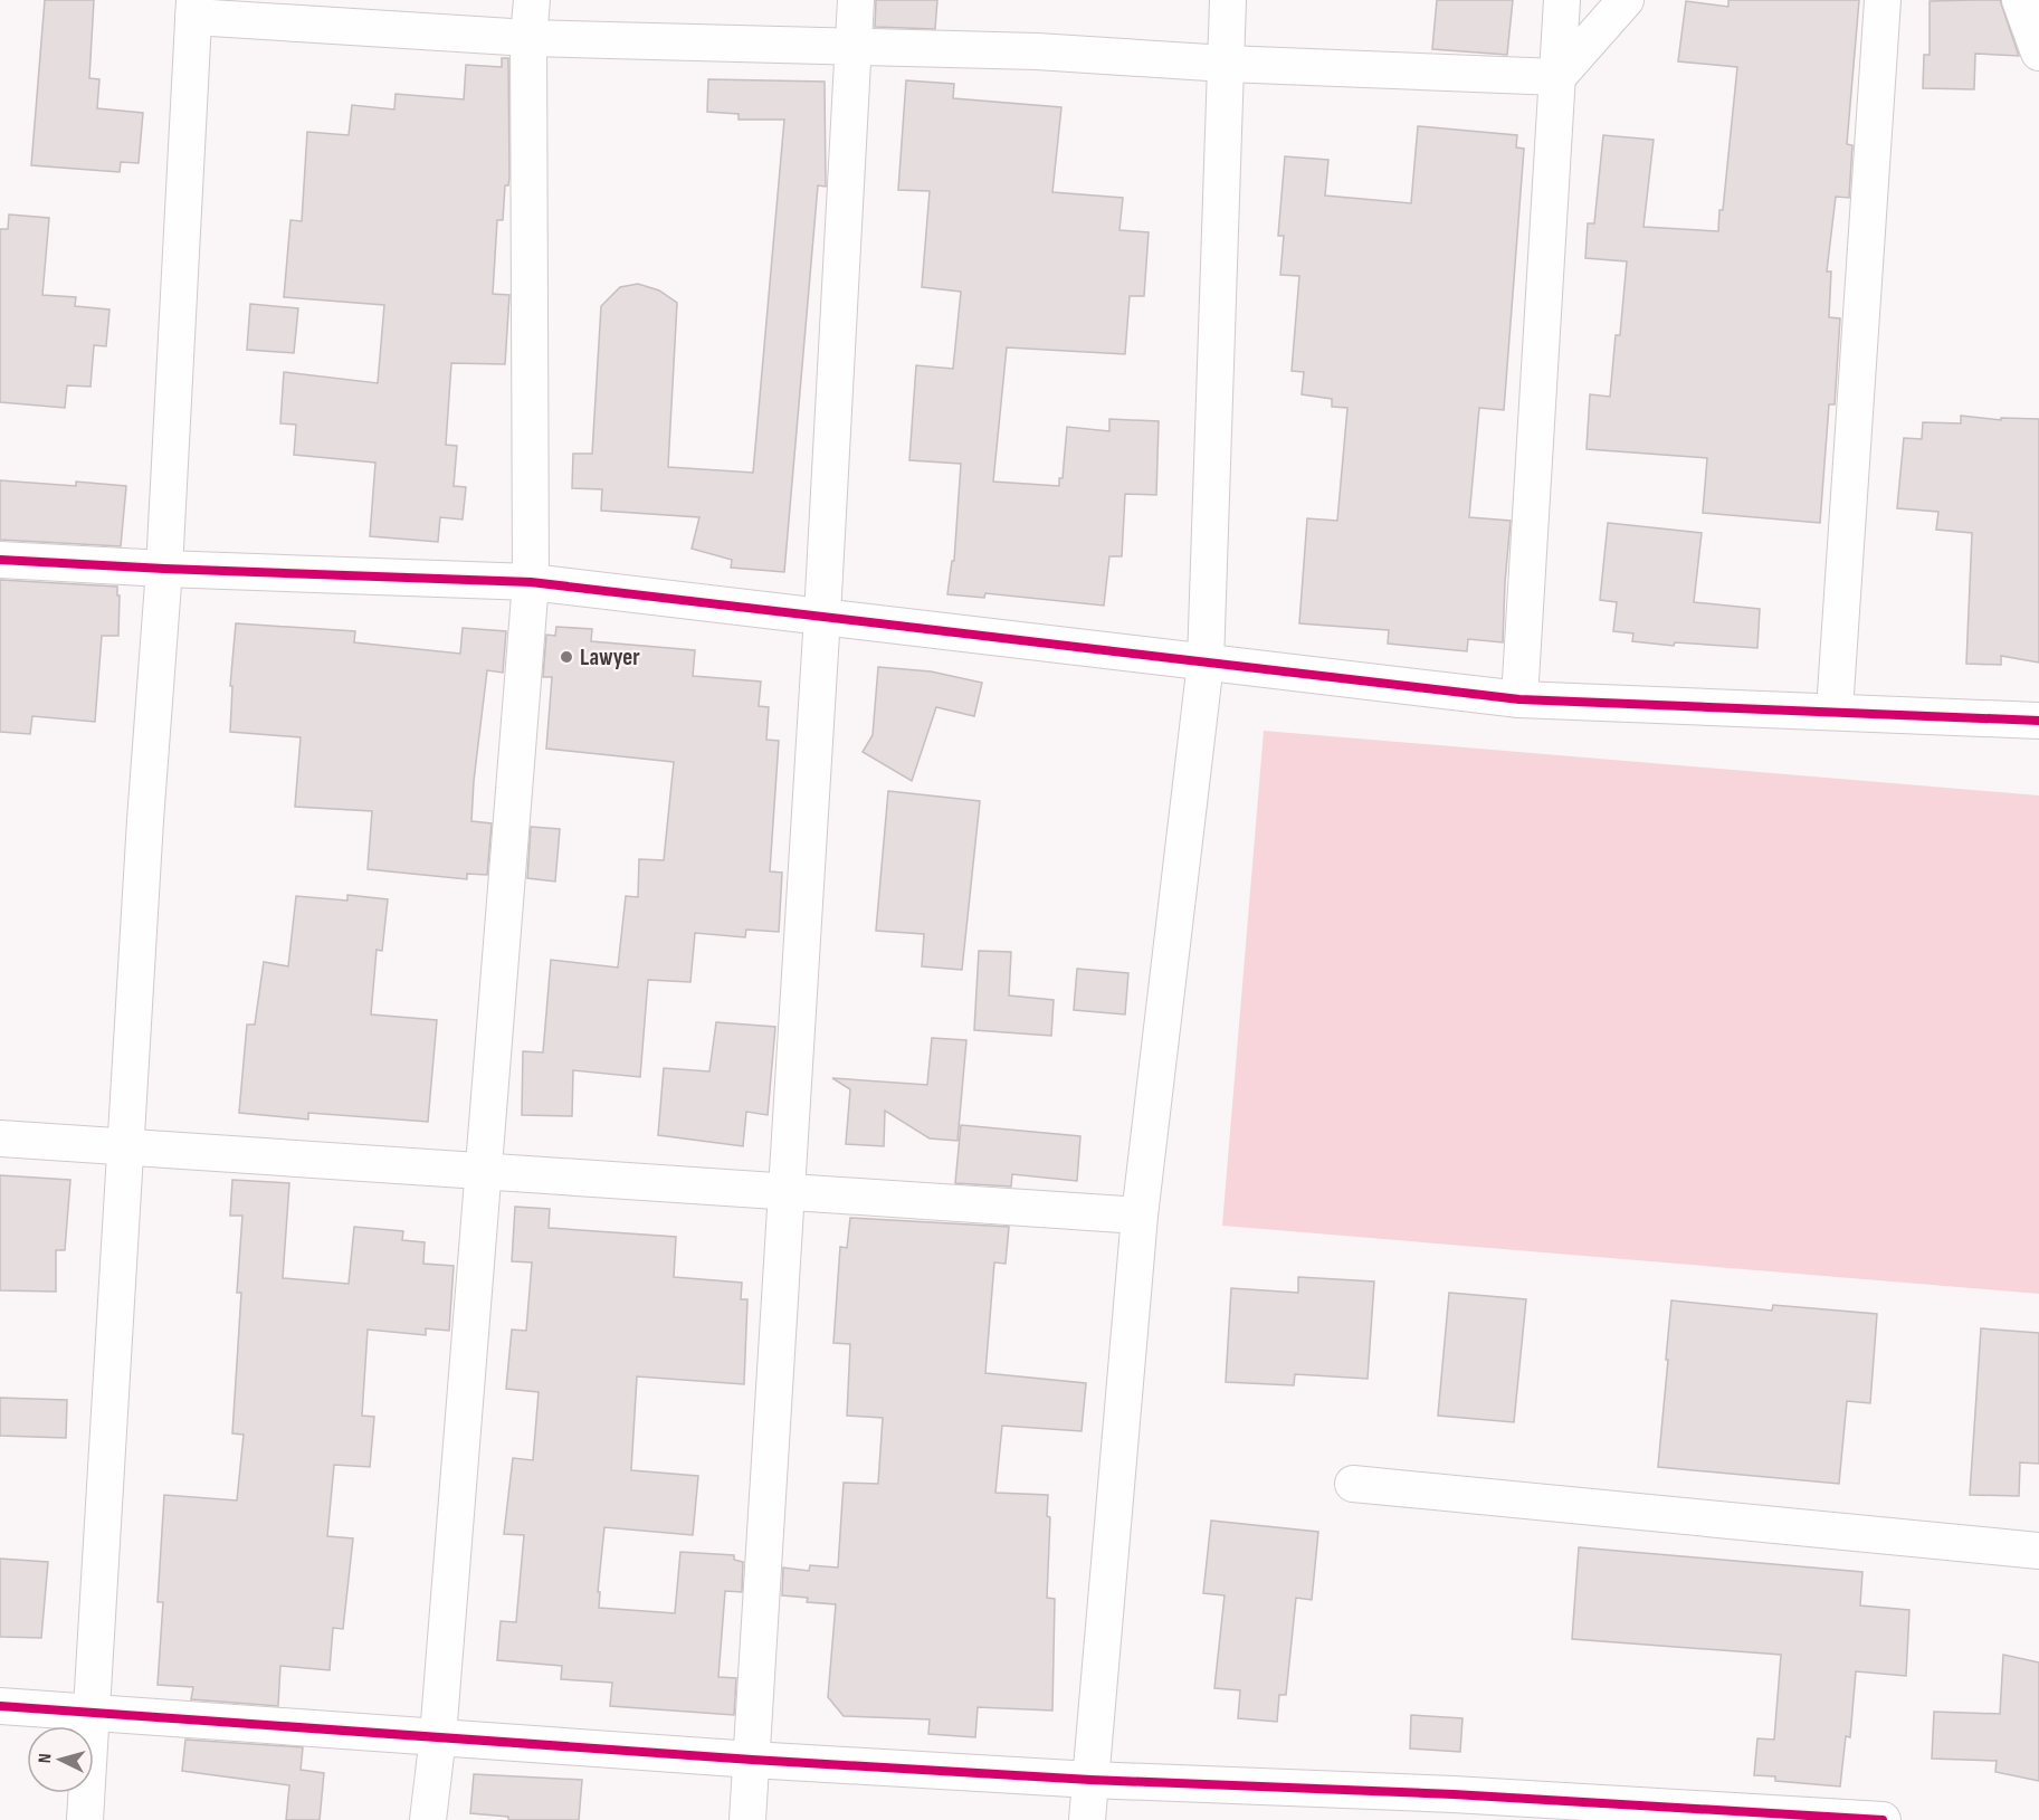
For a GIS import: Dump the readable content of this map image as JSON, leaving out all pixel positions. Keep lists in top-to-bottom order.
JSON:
{
  "places": ["Lawyer"],
  "north": "left"
}
